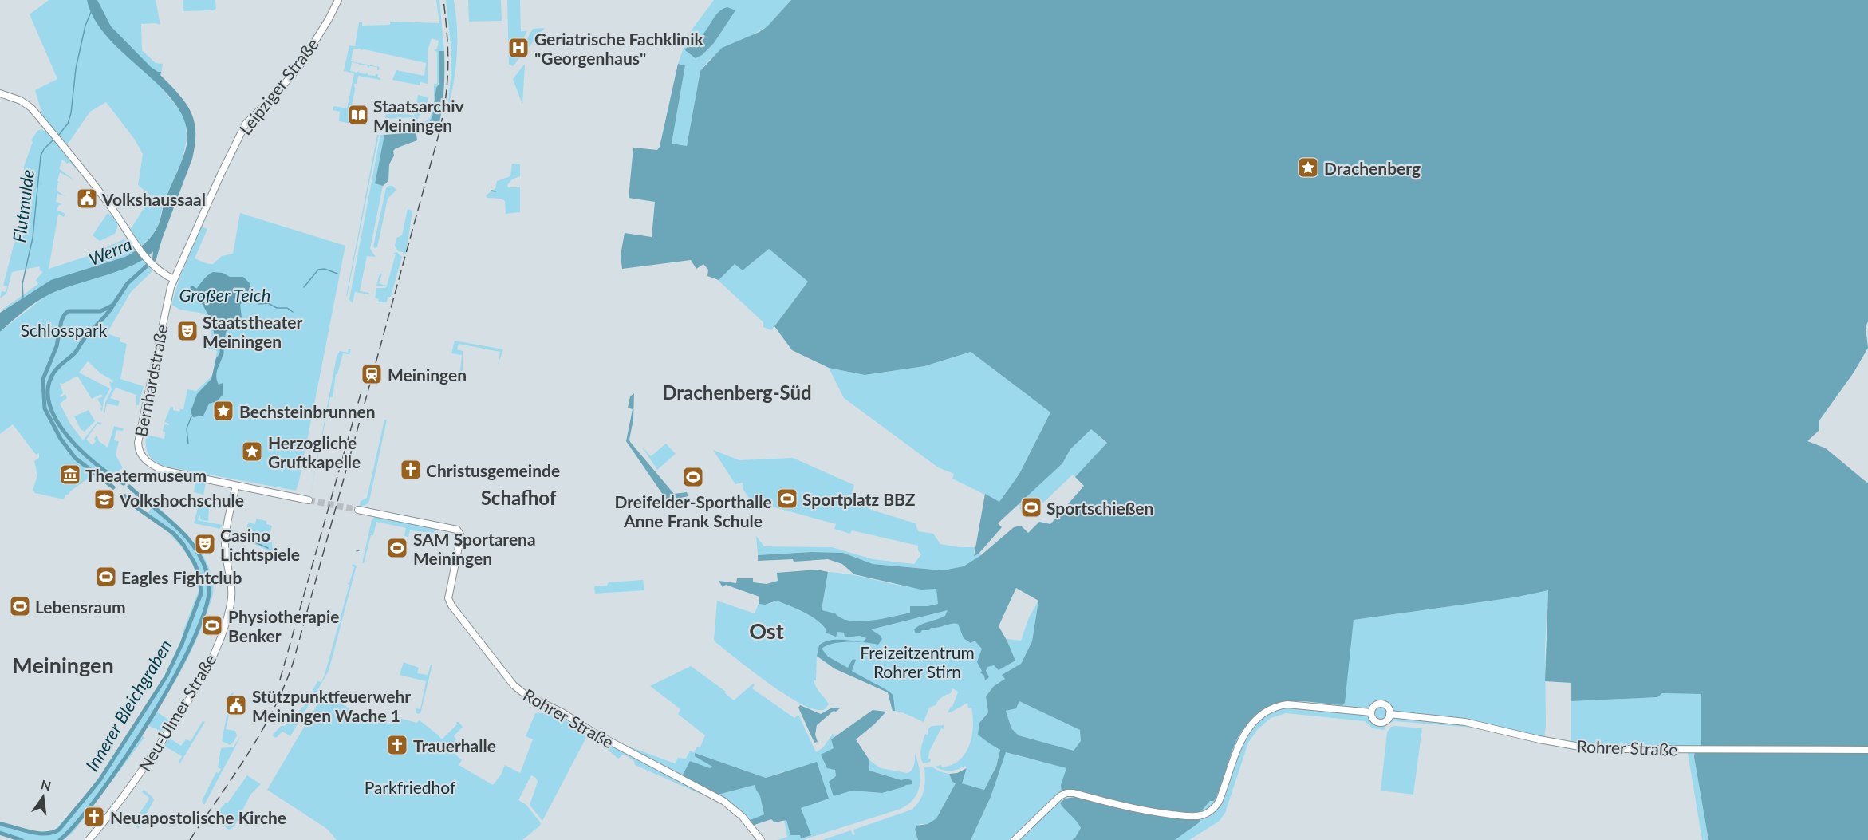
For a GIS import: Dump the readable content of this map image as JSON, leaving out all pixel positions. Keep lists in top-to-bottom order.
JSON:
{
  "streets": {
    "main road": [
      "Leipziger Straße",
      "Bernhardstraße",
      "Neu-Ulmer Straße",
      "Rohrer Straße"
    ]
  },
  "crossings": [
    ["Leipziger Straße", "Bernhardstraße"],
    ["Bernhardstraße", "Neu-Ulmer Straße"]
  ],
  "districts": [
    "Drachenberg-Süd",
    "Schafhof",
    "Ost",
    "Meiningen"
  ],
  "water": [
    "Flutmulde",
    "Werra",
    "Großer Teich",
    "Innerer Bleichgraben"
  ],
  "parks": ["Schlosspark", "Freizeitzentrum Rohrer Stirn", "Parkfriedhof"],
  "places": {
    "hospital": ["Geriatrische Fachklinik \"Georgenhaus\""],
    "library": ["Staatsarchiv Meiningen"],
    "place": ["Drachenberg", "Bechsteinbrunnen", "Herzogliche Gruftkapelle"],
    "public building": ["Volkshaussaal", "Stützpunktfeuerwehr Meiningen Wache 1"],
    "theatre": ["Staatstheater Meiningen", "Casino Lichtspiele"],
    "station": ["Meiningen"],
    "church": ["Christusgemeinde", "Trauerhalle", "Neuapostolische Kirche"],
    "museum": ["Theatermuseum"],
    "sports": [
      "Dreifelder-Sporthalle Anne Frank Schule",
      "Sportplatz BBZ",
      "Sportschießen",
      "SAM Sportarena Meiningen",
      "Eagles Fightclub",
      "Lebensraum",
      "Physiotherapie Benker"
    ],
    "school or university": ["Volkshochschule"]
  },
  "north": "top"
}
